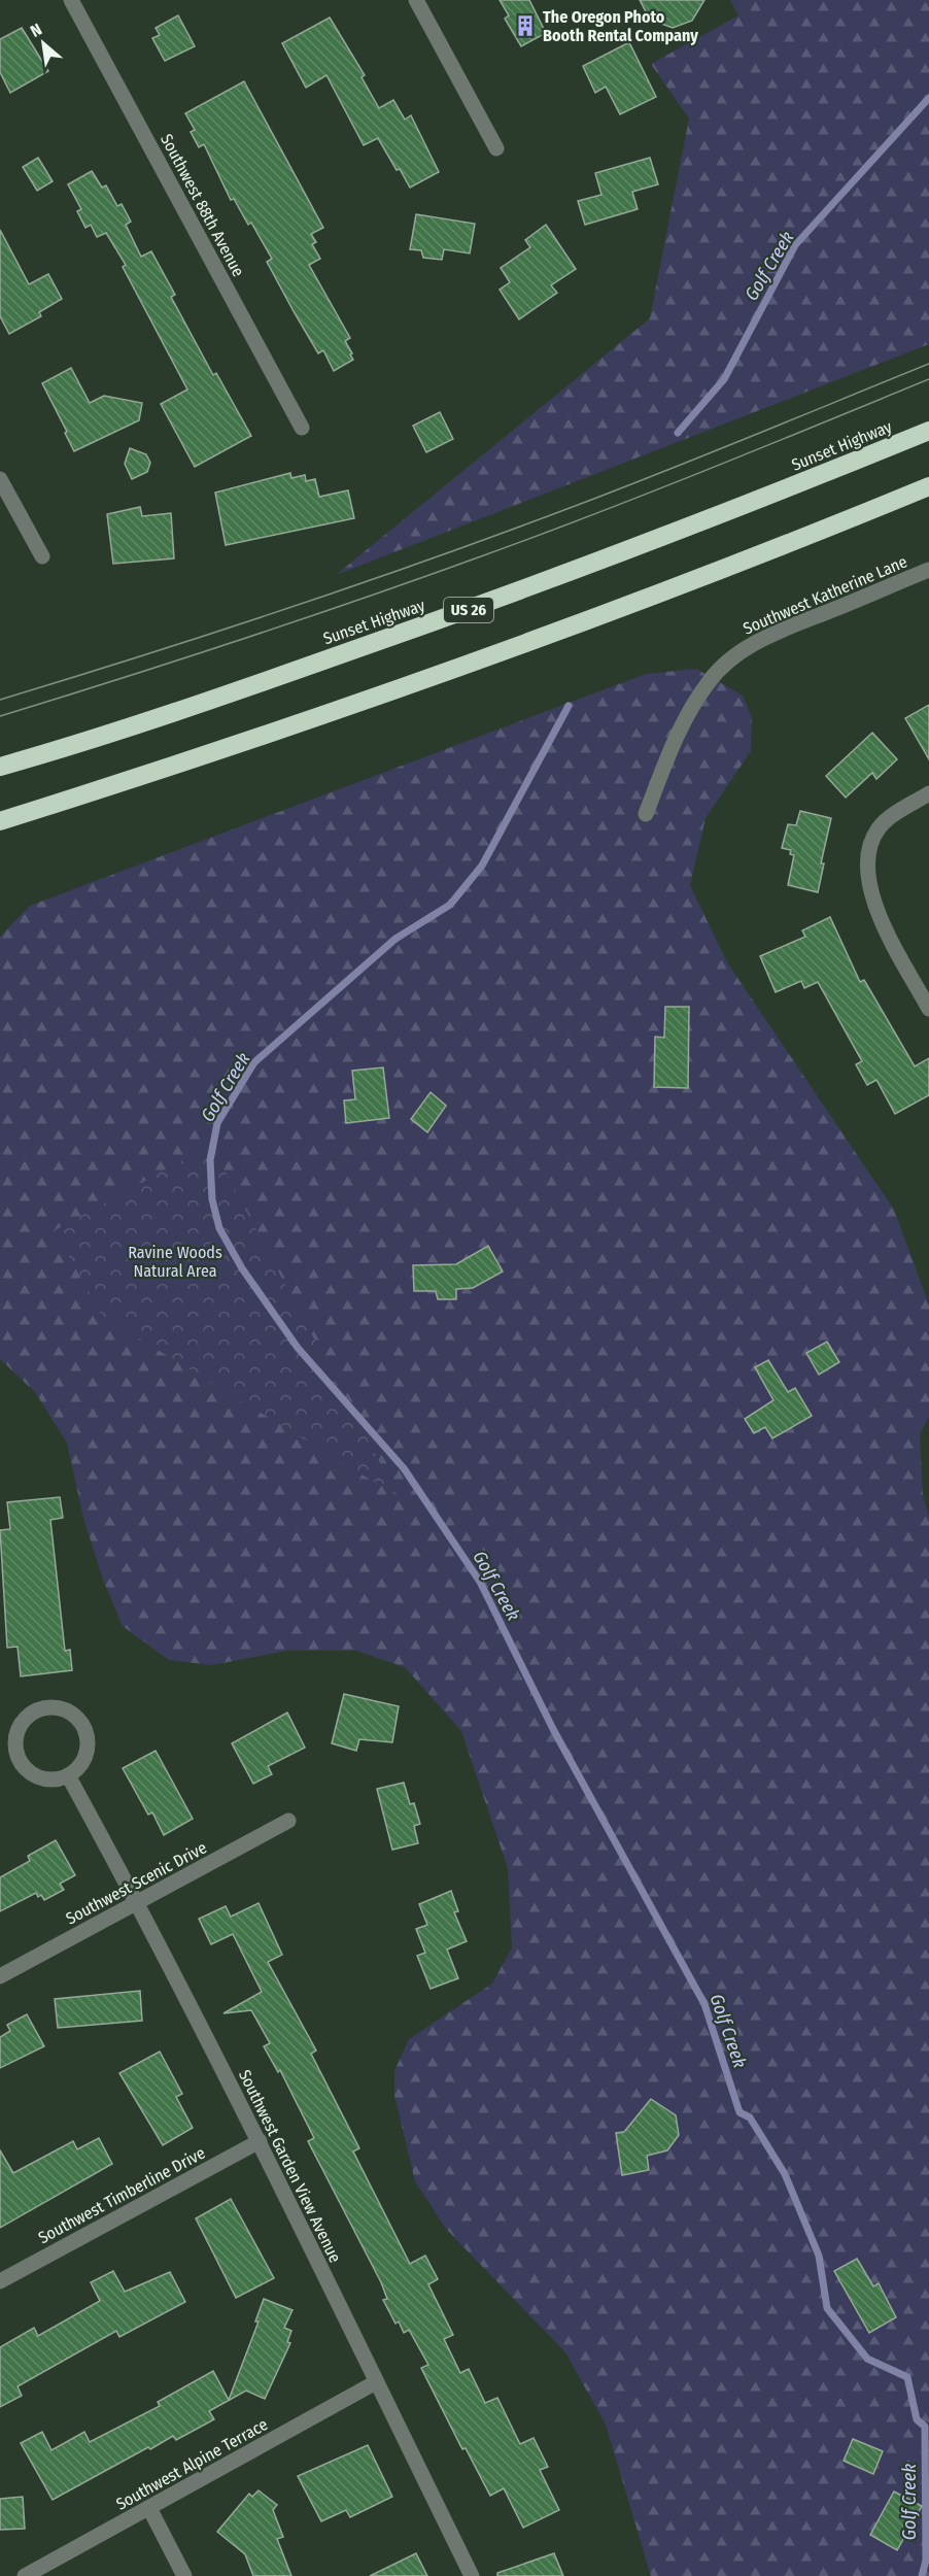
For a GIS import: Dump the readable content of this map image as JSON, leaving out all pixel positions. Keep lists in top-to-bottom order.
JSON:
{
  "streets": {
    "highway": ["Sunset Highway", "US 26"],
    "street": [
      "Southwest 88th Avenue",
      "Southwest Katherine Lane",
      "Southwest Scenic Drive",
      "Southwest Garden View Avenue",
      "Southwest Timberline Drive",
      "Southwest Alpine Terrace"
    ]
  },
  "crossings": [
    ["Southwest Scenic Drive", "Southwest Garden View Avenue"],
    ["Southwest Garden View Avenue", "Southwest Timberline Drive"],
    ["Southwest Garden View Avenue", "Southwest Alpine Terrace"]
  ],
  "water": ["Golf Creek"],
  "parks": ["Ravine Woods Natural Area"],
  "places": {
    "building": ["The Oregon Photo Booth Rental Company"]
  },
  "north": "top left"
}
